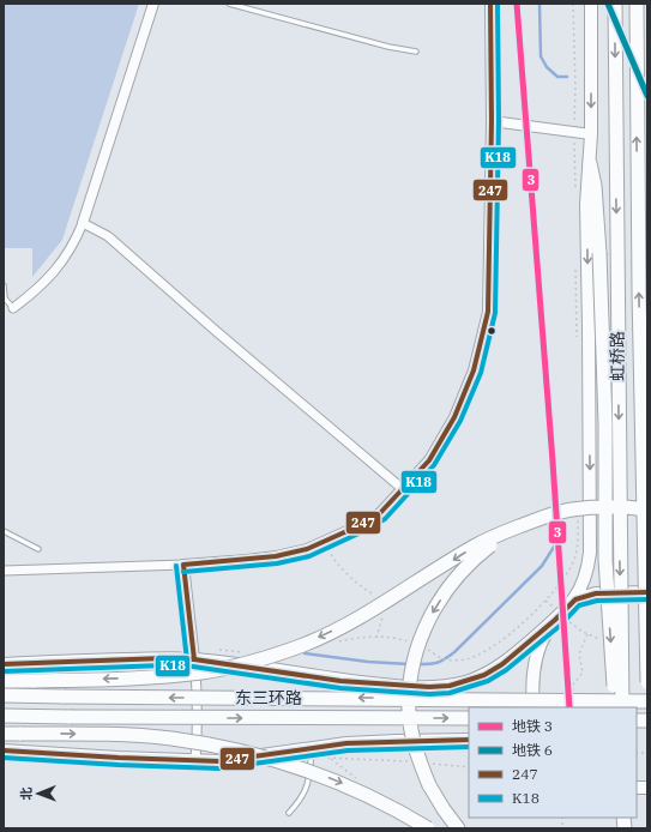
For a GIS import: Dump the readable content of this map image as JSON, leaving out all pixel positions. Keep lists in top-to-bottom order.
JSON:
{
  "streets": {
    "highway": ["虹桥路", "东三环路"]
  },
  "lines": [
    "metro line 3",
    "metro line 6",
    "transit line 247",
    "transit line K18"
  ],
  "legend": [
    "地铁 3",
    "地铁 6",
    "247",
    "K18"
  ],
  "north": "left"
}
